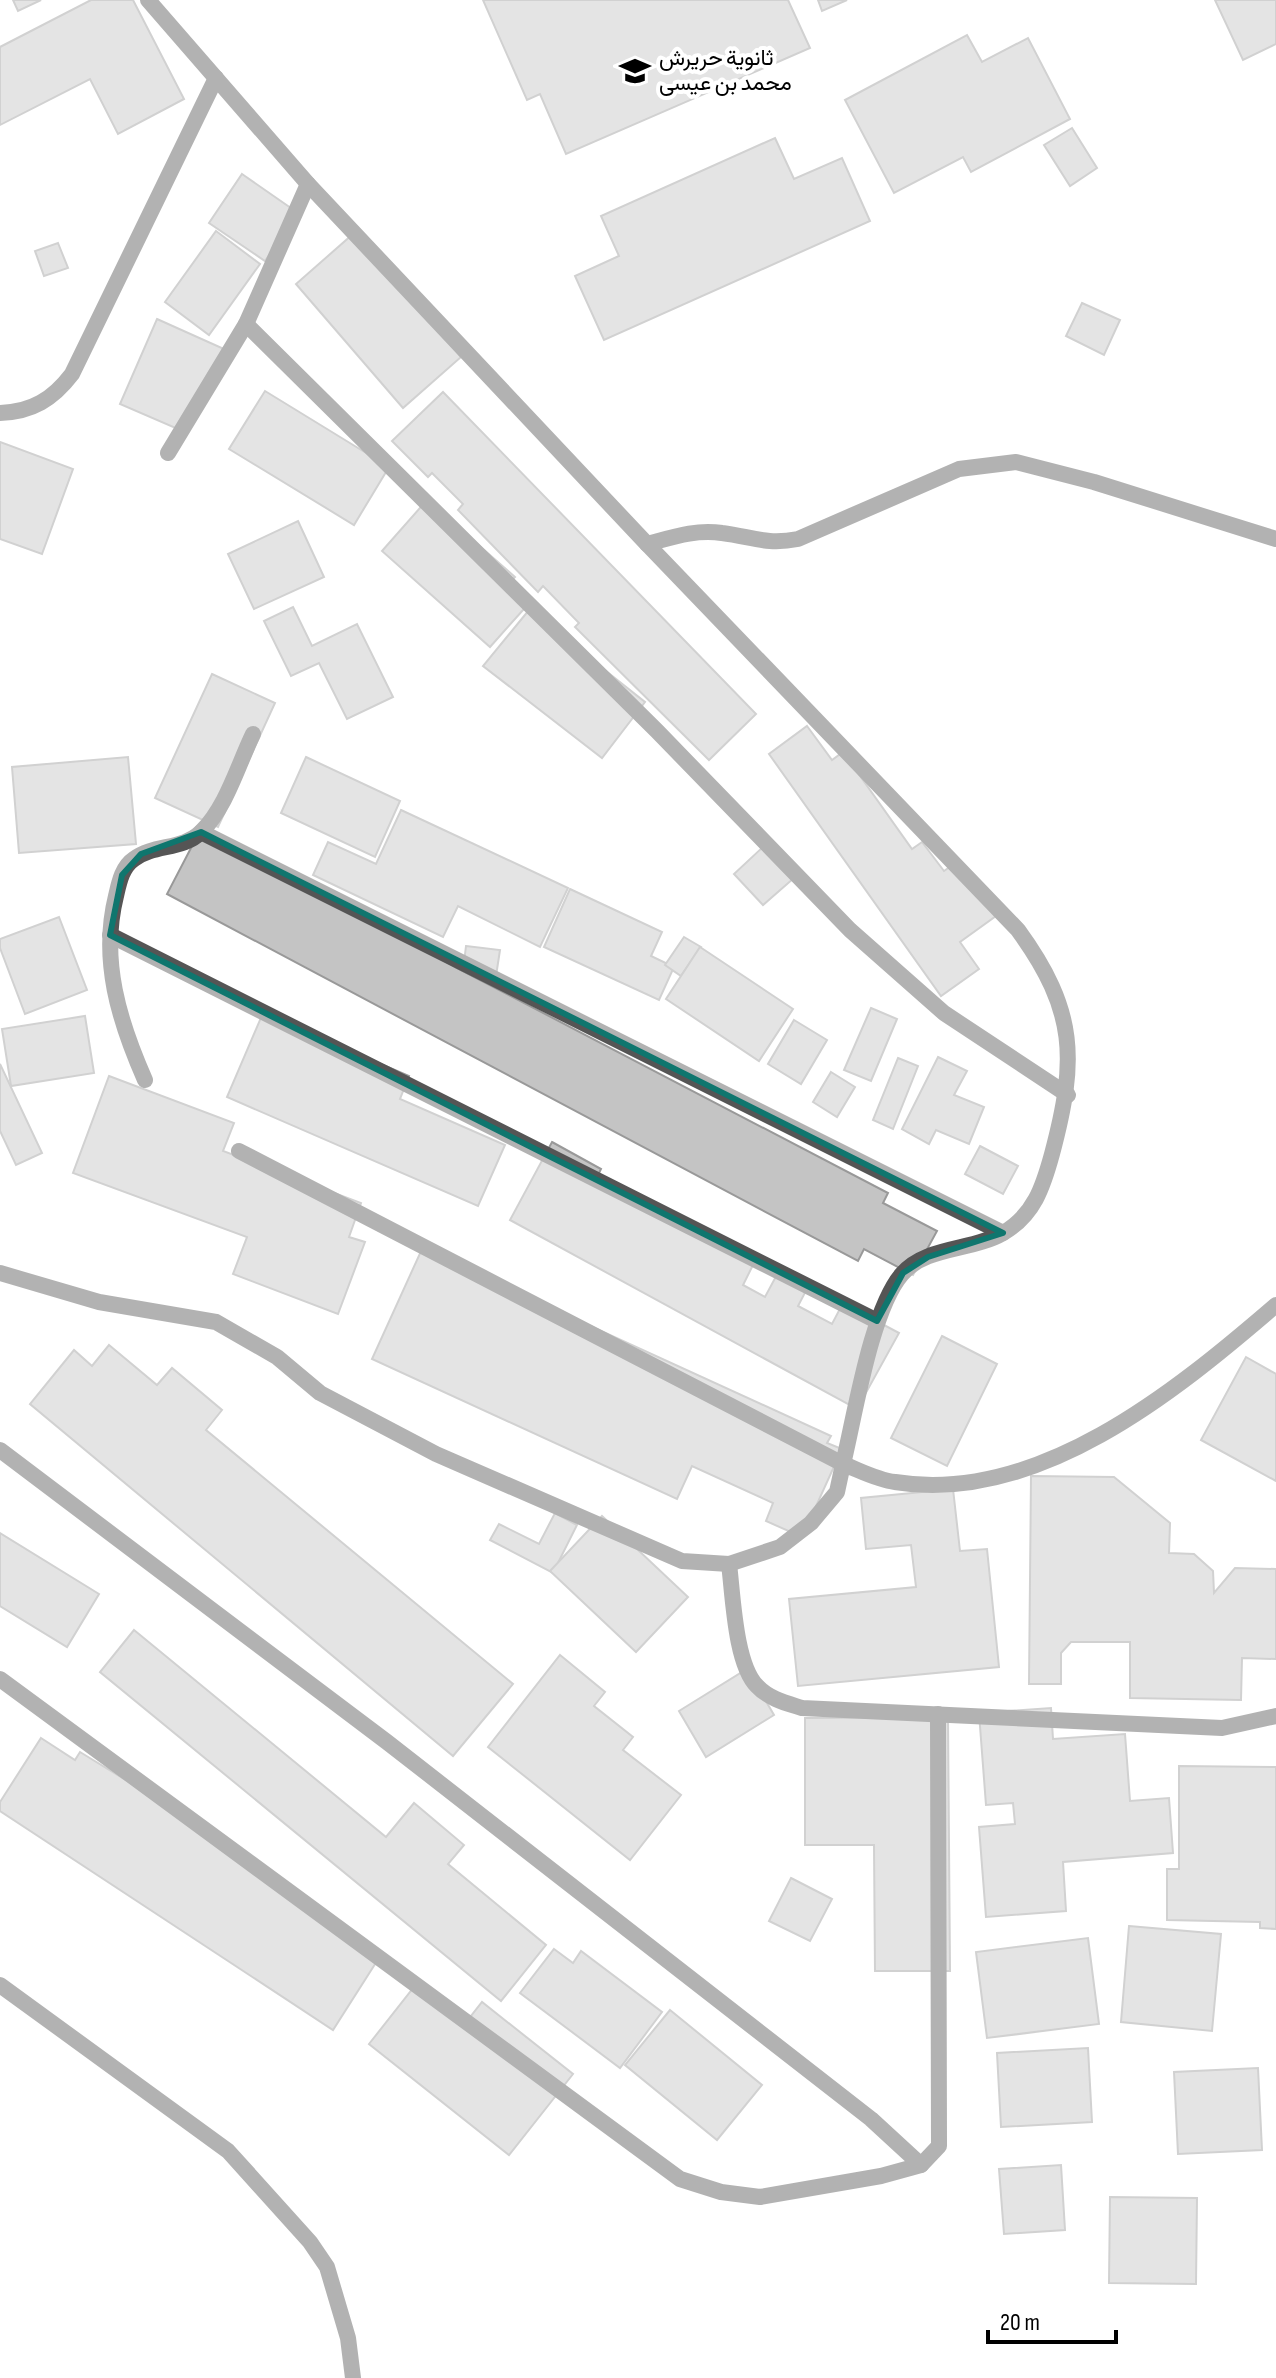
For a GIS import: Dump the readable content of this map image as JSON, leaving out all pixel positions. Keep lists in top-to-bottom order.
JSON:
{
  "places": {
    "school or university": ["ثانوية حريرش محمد بن عيسى"]
  },
  "scale_bar": "20 m"
}
